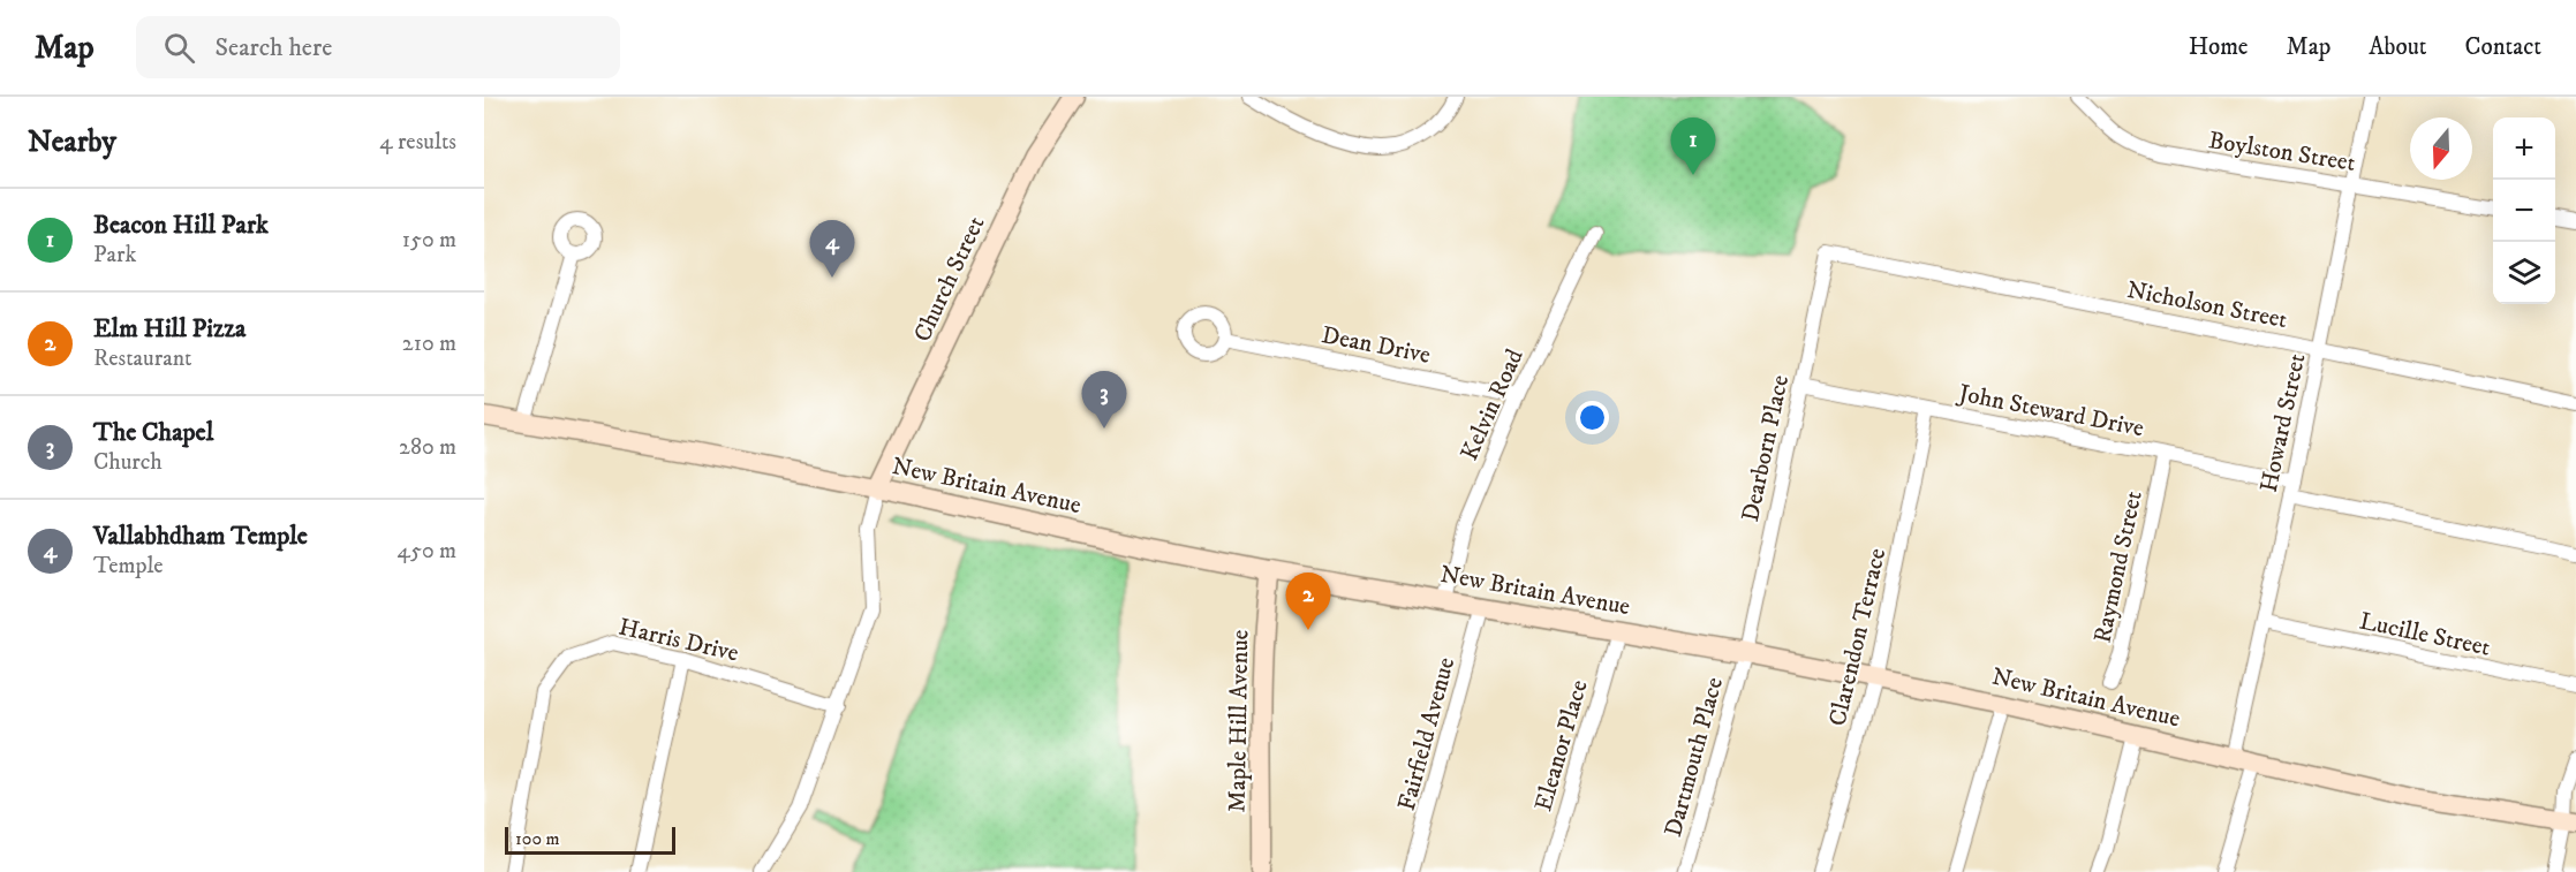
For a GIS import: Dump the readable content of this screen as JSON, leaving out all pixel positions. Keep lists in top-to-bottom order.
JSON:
{
  "streets": {
    "main road": ["Church Street", "New Britain Avenue", "Maple Hill Avenue"],
    "street": [
      "Boylston Street",
      "Nicholson Street",
      "Dean Drive",
      "Kelvin Road",
      "John Steward Drive",
      "Howard Street",
      "Dearborn Place",
      "Raymond Street",
      "Lucille Street",
      "Clarendon Terrace",
      "Harris Drive",
      "Fairfield Avenue",
      "Eleanor Place",
      "Dartmouth Place"
    ]
  },
  "crossings": [
    ["Boylston Street", "Howard Street"],
    ["Church Street", "New Britain Avenue"],
    ["Nicholson Street", "Howard Street"],
    ["Nicholson Street", "Dearborn Place"],
    ["Dean Drive", "Kelvin Road"],
    ["Kelvin Road", "New Britain Avenue"],
    ["John Steward Drive", "Howard Street"],
    ["John Steward Drive", "Dearborn Place"],
    ["John Steward Drive", "Raymond Street"],
    ["John Steward Drive", "Clarendon Terrace"],
    ["Howard Street", "New Britain Avenue"],
    ["Howard Street", "Lucille Street"],
    ["Dearborn Place", "New Britain Avenue"],
    ["Dearborn Place", "Dartmouth Place"],
    ["New Britain Avenue", "Clarendon Terrace"],
    ["New Britain Avenue", "Maple Hill Avenue"],
    ["New Britain Avenue", "Fairfield Avenue"],
    ["New Britain Avenue", "Eleanor Place"],
    ["New Britain Avenue", "Dartmouth Place"]
  ],
  "scale_bar": "100 m",
  "north": "bottom",
  "page": {
    "header": "Map",
    "search": "Search here",
    "nav": [
      "Home",
      "Map",
      "About",
      "Contact"
    ],
    "heading": ["Nearby", "4 results"],
    "map_buttons": ["+", "−"],
    "pins": [
      "1",
      "4",
      "3",
      "2"
    ],
    "list": [
      {
        "mark": "1",
        "name": "Beacon Hill Park",
        "note": "Park",
        "value": "150 m"
      },
      {
        "mark": "2",
        "name": "Elm Hill Pizza",
        "note": "Restaurant",
        "value": "210 m"
      },
      {
        "mark": "3",
        "name": "The Chapel",
        "note": "Church",
        "value": "280 m"
      },
      {
        "mark": "4",
        "name": "Vallabhdham Temple",
        "note": "Temple",
        "value": "450 m"
      }
    ],
    "scale": "100 m"
  }
}
